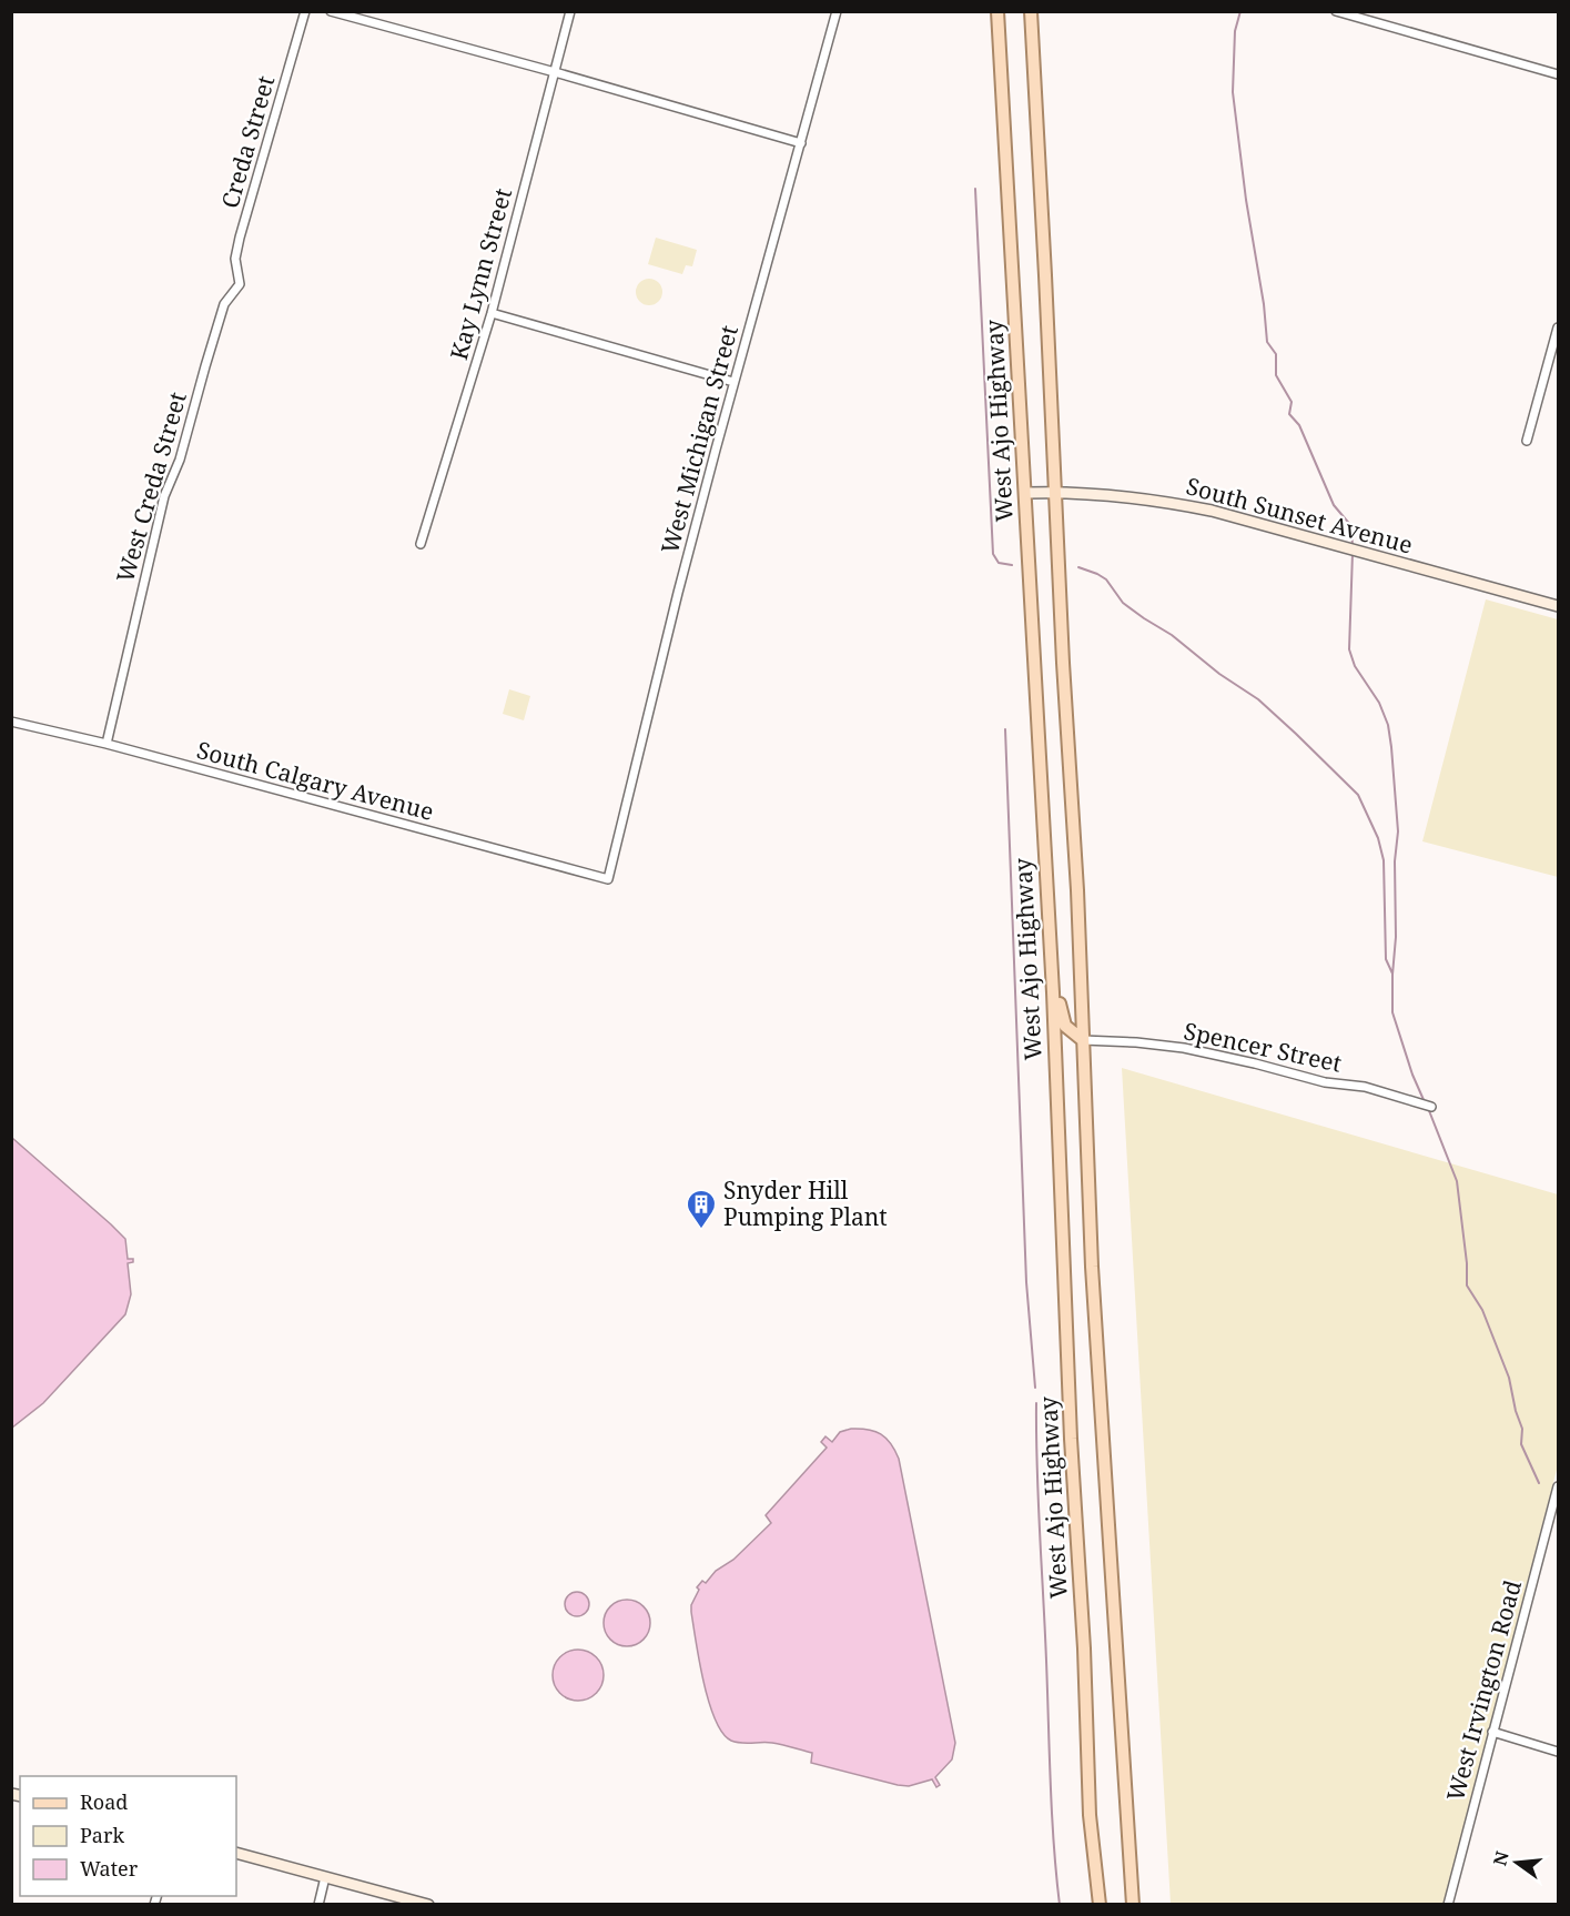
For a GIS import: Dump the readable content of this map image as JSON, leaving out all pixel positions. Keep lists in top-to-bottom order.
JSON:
{
  "streets": {
    "main road": ["West Ajo Highway"],
    "street": [
      "Creda Street",
      "Kay Lynn Street",
      "West Michigan Street",
      "West Creda Street",
      "South Sunset Avenue",
      "South Calgary Avenue",
      "Spencer Street",
      "West Irvington Road"
    ]
  },
  "crossings": [
    ["Creda Street", "West Creda Street"],
    ["West Ajo Highway", "South Sunset Avenue"],
    ["West Michigan Street", "South Calgary Avenue"],
    ["West Creda Street", "South Calgary Avenue"]
  ],
  "places": {
    "building": ["Snyder Hill Pumping Plant"]
  },
  "legend": ["Road", "Park", "Water"],
  "north": "left"
}
